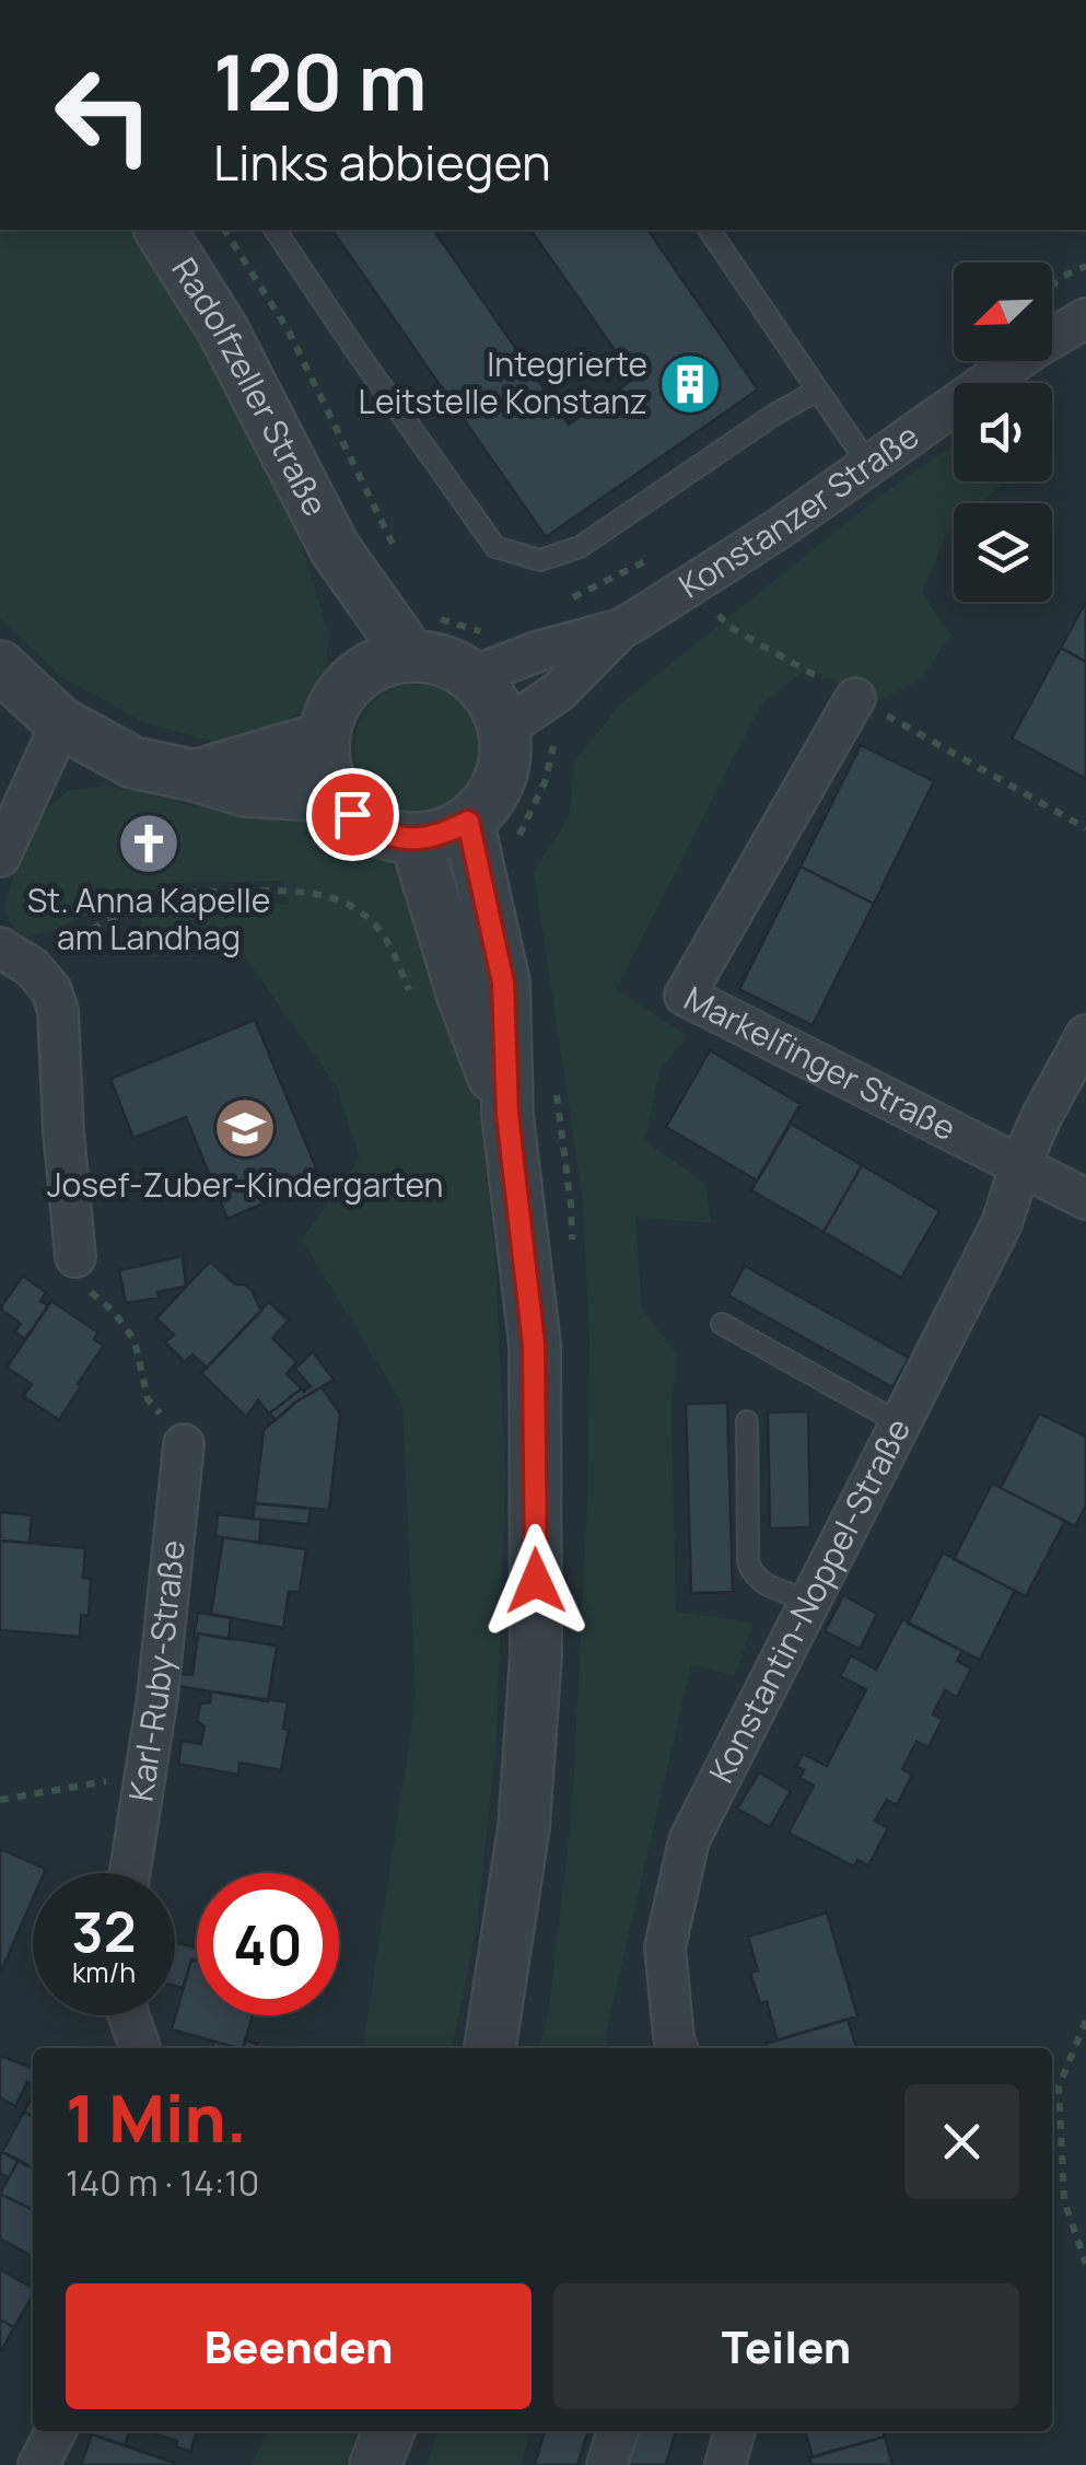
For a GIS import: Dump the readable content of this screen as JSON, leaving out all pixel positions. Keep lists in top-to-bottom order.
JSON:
{
  "streets": {
    "street": [
      "Radolfzeller Straße",
      "Konstanzer Straße",
      "Markelfinger Straße",
      "Konstantin-Noppel-Straße",
      "Karl-Ruby-Straße"
    ]
  },
  "crossings": [
    ["Markelfinger Straße", "Konstantin-Noppel-Straße"]
  ],
  "places": {
    "building": ["Integrierte Leitstelle Konstanz"],
    "church": ["St. Anna Kapelle am Landhag"],
    "school or university": ["Josef-Zuber-Kindergarten"]
  },
  "north": "bottom left",
  "page": {
    "turn": ["120 m", "Links abbiegen"],
    "speed": "32 km/h",
    "limit": "40",
    "heading": ["1 Min.", "140 m · 14:10"],
    "buttons": ["Beenden", "Teilen"]
  }
}
